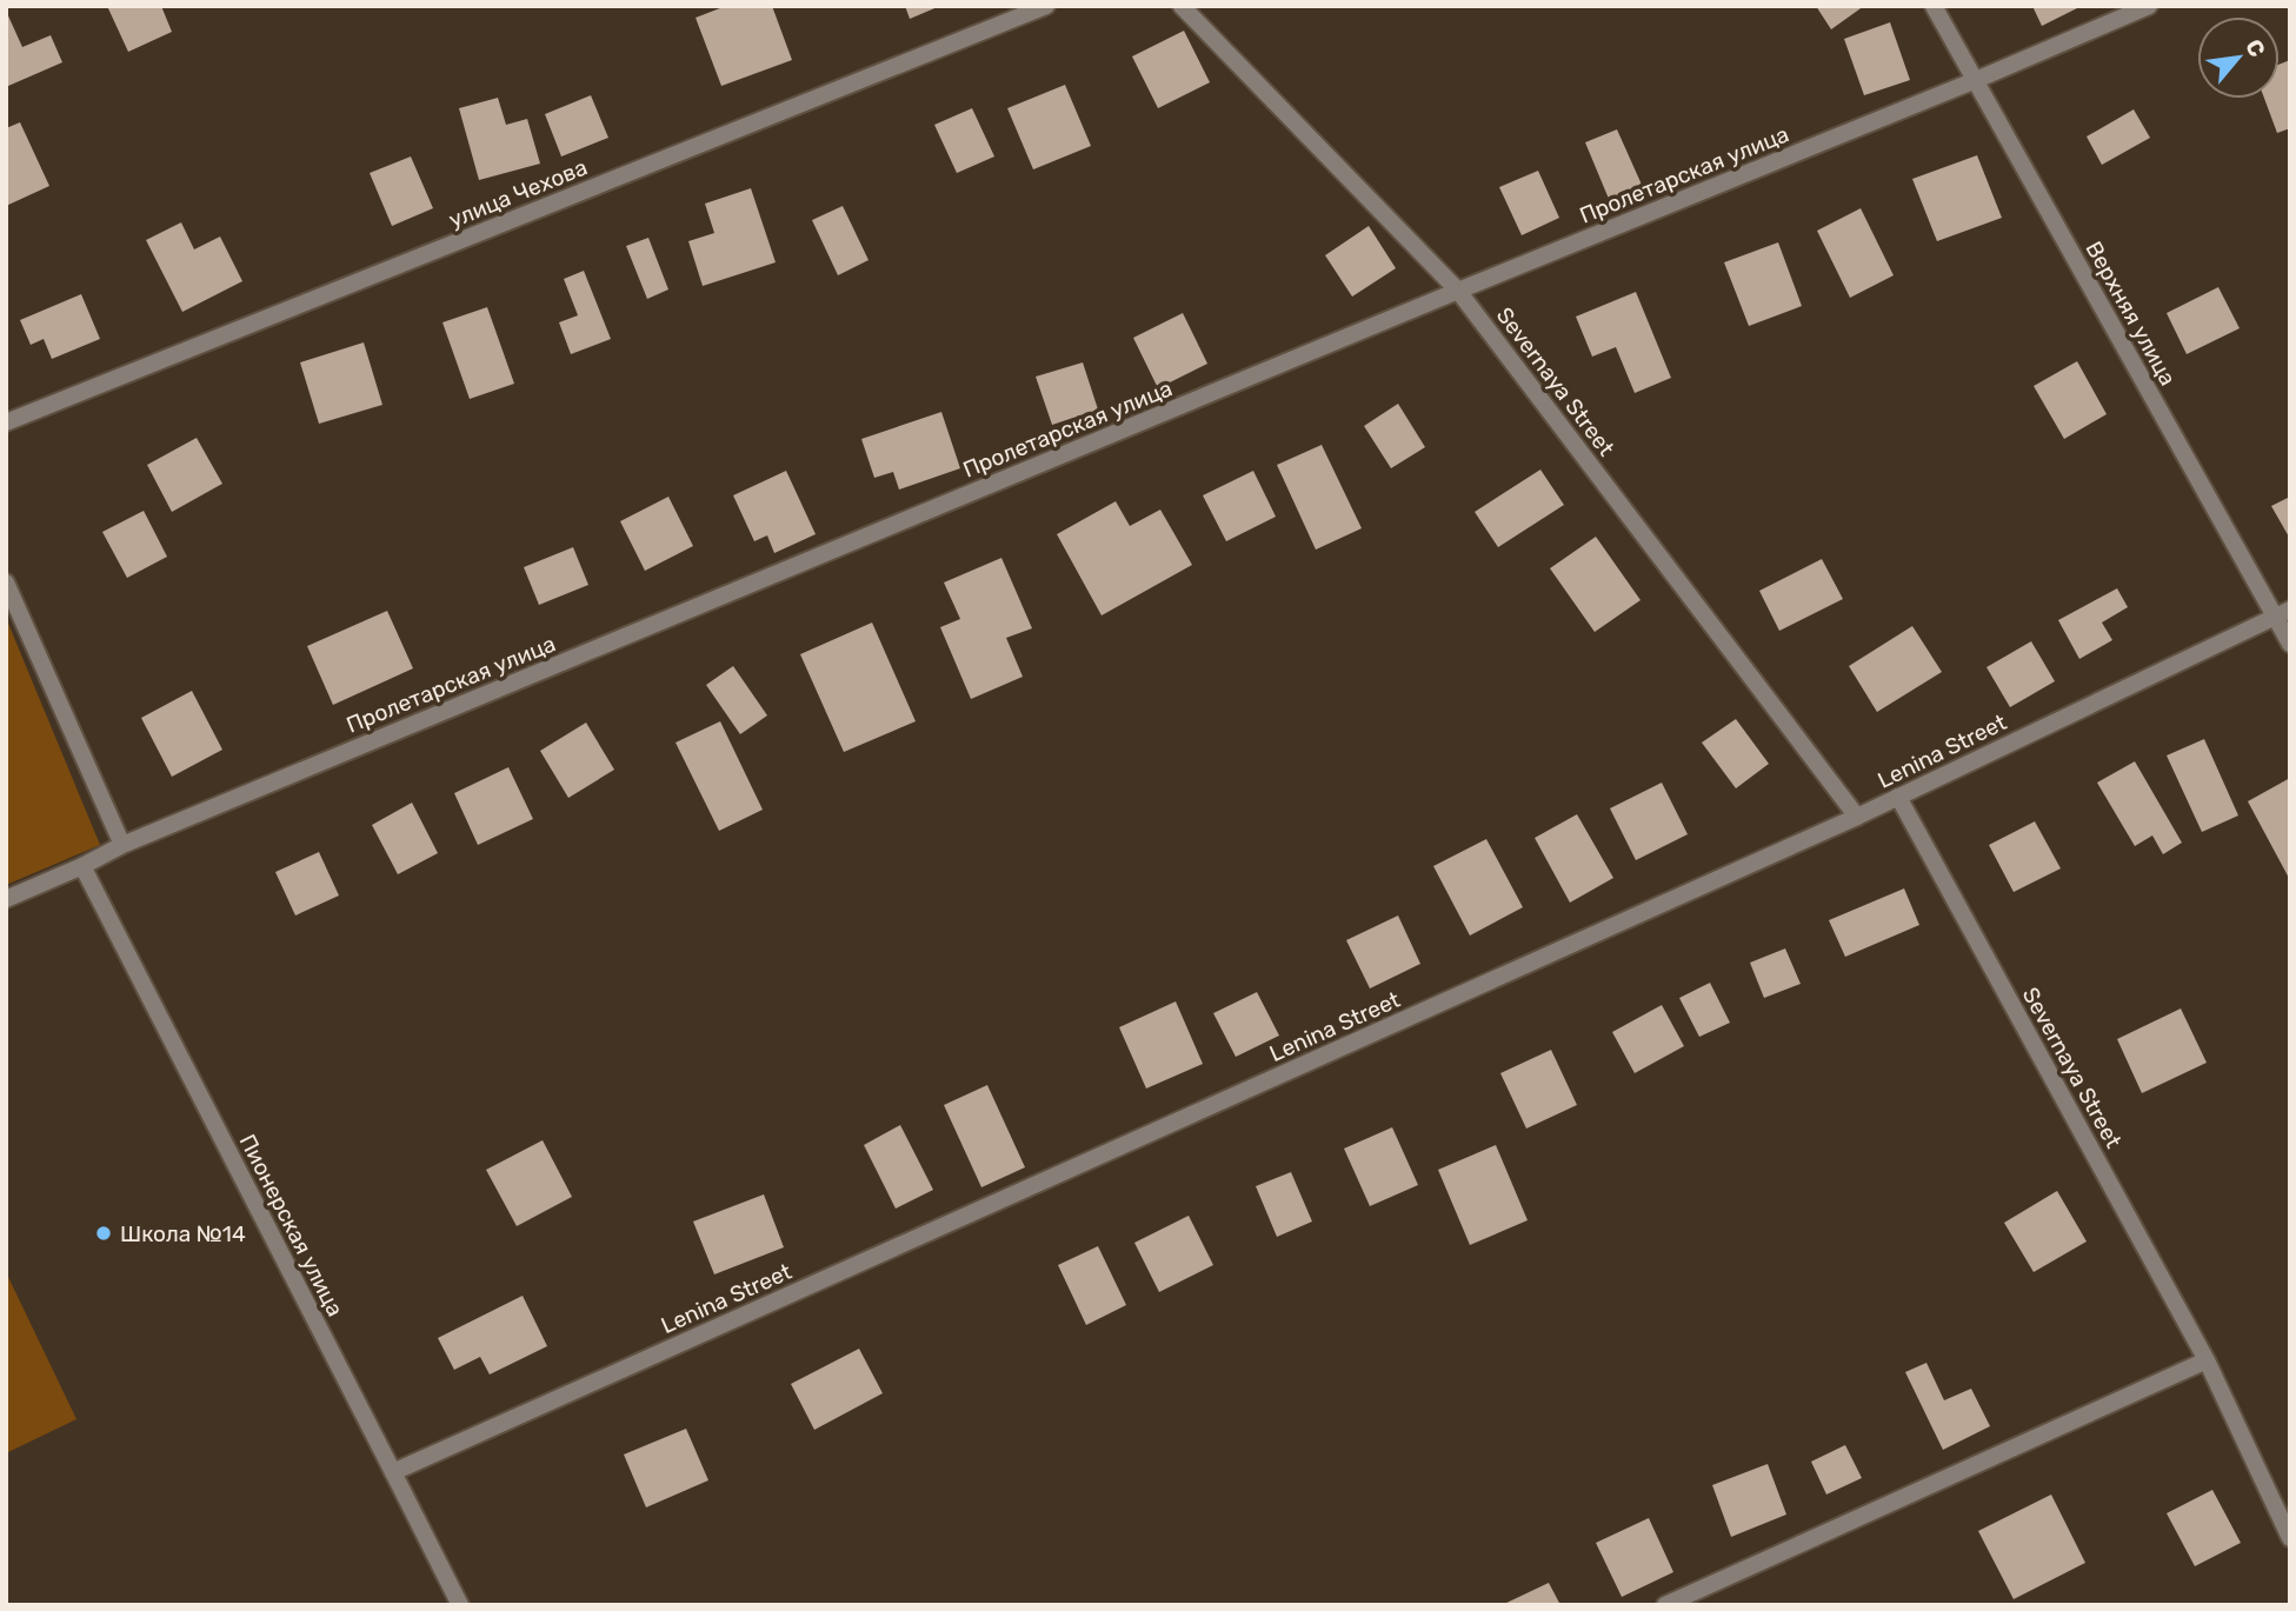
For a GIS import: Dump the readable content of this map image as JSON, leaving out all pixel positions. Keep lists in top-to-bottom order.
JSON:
{
  "streets": {
    "street": [
      "Пролетарская улица",
      "улица Чехова",
      "Верхняя улица",
      "Severnaya Street",
      "Lenina Street",
      "Пионерская улица"
    ]
  },
  "crossings": [
    ["Пролетарская улица", "Верхняя улица"],
    ["Пролетарская улица", "Severnaya Street"],
    ["Пролетарская улица", "Пионерская улица"],
    ["Верхняя улица", "Lenina Street"],
    ["Severnaya Street", "Lenina Street"],
    ["Lenina Street", "Пионерская улица"]
  ],
  "places": ["Школа №14"],
  "north": "top right"
}
